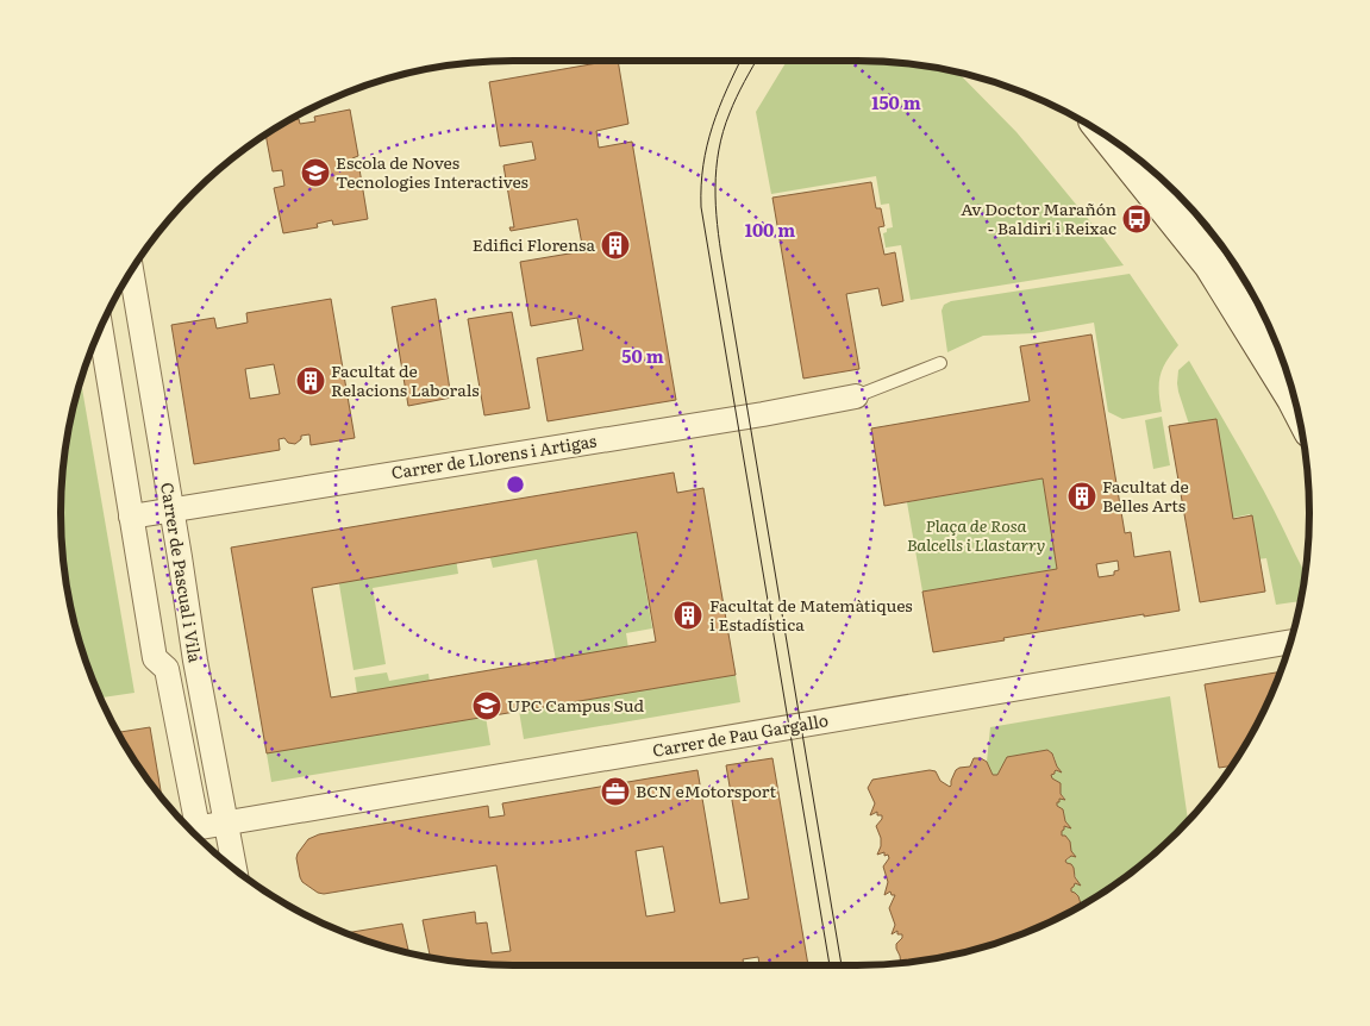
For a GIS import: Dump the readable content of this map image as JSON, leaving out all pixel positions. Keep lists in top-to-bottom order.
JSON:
{
  "streets": {
    "street": ["Carrer de Llorens i Artigas", "Carrer de Pascual i Vila", "Carrer de Pau Gargallo"]
  },
  "crossings": [
    ["Carrer de Llorens i Artigas", "Carrer de Pascual i Vila"],
    ["Carrer de Pascual i Vila", "Carrer de Pau Gargallo"]
  ],
  "parks": ["Plaça de Rosa Balcells i Llastarry"],
  "places": {
    "school or university": ["Escola de Noves Tecnologies Interactives", "UPC Campus Sud"],
    "bus stop": ["Av Doctor Marañón - Baldiri i Reixac"],
    "building": [
      "Edifici Florensa",
      "Facultat de Relacions Laborals",
      "Facultat de Belles Arts",
      "Facultat de Matemàtiques i Estadística"
    ],
    "office": ["BCN eMotorsport"]
  },
  "rings": ["150 m", "100 m", "50 m"]
}
